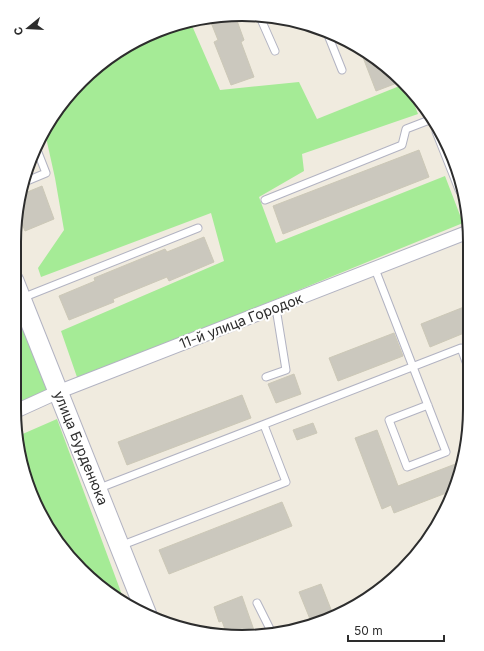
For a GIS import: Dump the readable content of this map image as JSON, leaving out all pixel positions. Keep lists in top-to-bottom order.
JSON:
{
  "streets": {
    "street": ["11-й улица Городок", "улица Бурденюка"]
  },
  "crossings": [
    ["11-й улица Городок", "улица Бурденюка"]
  ],
  "scale_bar": "50 m",
  "north": "left"
}
